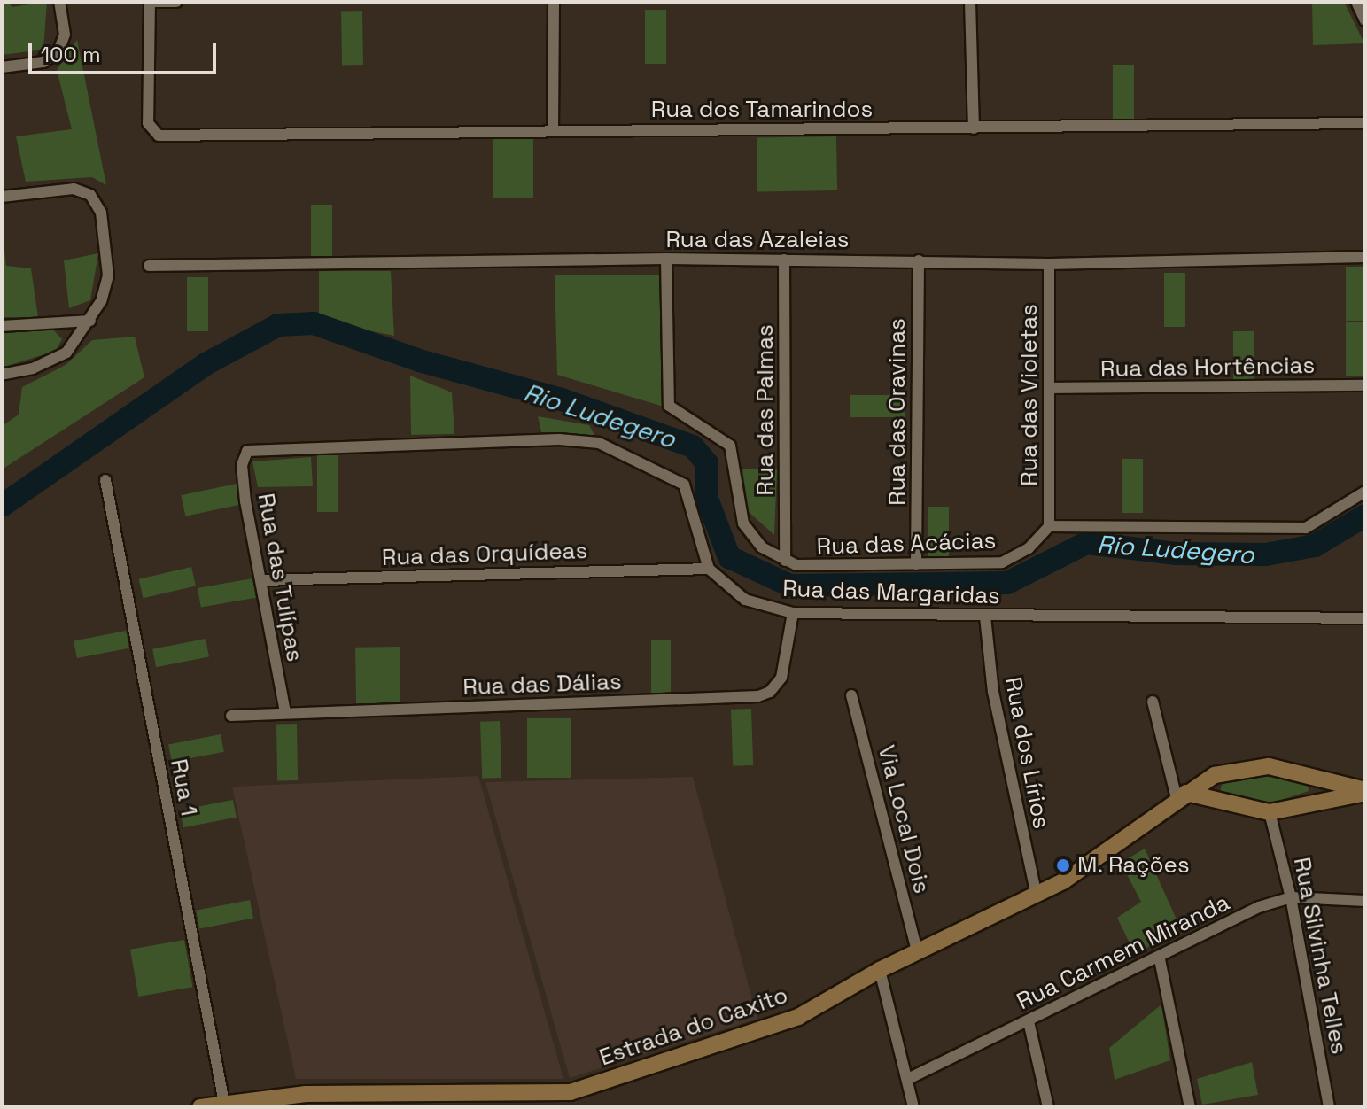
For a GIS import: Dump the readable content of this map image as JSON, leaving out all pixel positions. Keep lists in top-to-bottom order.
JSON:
{
  "streets": {
    "main road": ["Estrada do Caxito"],
    "street": [
      "Rua dos Tamarindos",
      "Rua das Azaleias",
      "Rua das Hortências",
      "Rua das Violetas",
      "Rua das Palmas",
      "Rua das Oravinas",
      "Rua das Acácias",
      "Rua das Orquídeas",
      "Rua das Tulípas",
      "Rua das Margaridas",
      "Rua das Dálias",
      "Rua dos Lírios",
      "Rua 1",
      "Via Local Dois",
      "Rua Carmem Miranda",
      "Rua Silvinha Telles"
    ]
  },
  "crossings": [
    ["Rua das Azaleias", "Rua das Violetas"],
    ["Rua das Azaleias", "Rua das Palmas"],
    ["Rua das Azaleias", "Rua das Oravinas"],
    ["Rua das Azaleias", "Rua das Acácias"],
    ["Rua das Hortências", "Rua das Violetas"],
    ["Rua das Violetas", "Rua das Acácias"],
    ["Rua das Palmas", "Rua das Acácias"],
    ["Rua das Oravinas", "Rua das Acácias"],
    ["Rua das Orquídeas", "Rua das Tulípas"],
    ["Rua das Orquídeas", "Rua das Margaridas"],
    ["Rua das Tulípas", "Rua das Margaridas"],
    ["Rua das Tulípas", "Rua das Dálias"],
    ["Rua das Margaridas", "Rua das Dálias"],
    ["Rua das Margaridas", "Rua dos Lírios"],
    ["Rua dos Lírios", "Estrada do Caxito"],
    ["Rua 1", "Estrada do Caxito"],
    ["Via Local Dois", "Estrada do Caxito"],
    ["Rua Carmem Miranda", "Rua Silvinha Telles"],
    ["Rua Silvinha Telles", "Estrada do Caxito"]
  ],
  "water": ["Rio Ludegero"],
  "places": ["M. Rações"],
  "scale_bar": "100 m"
}
